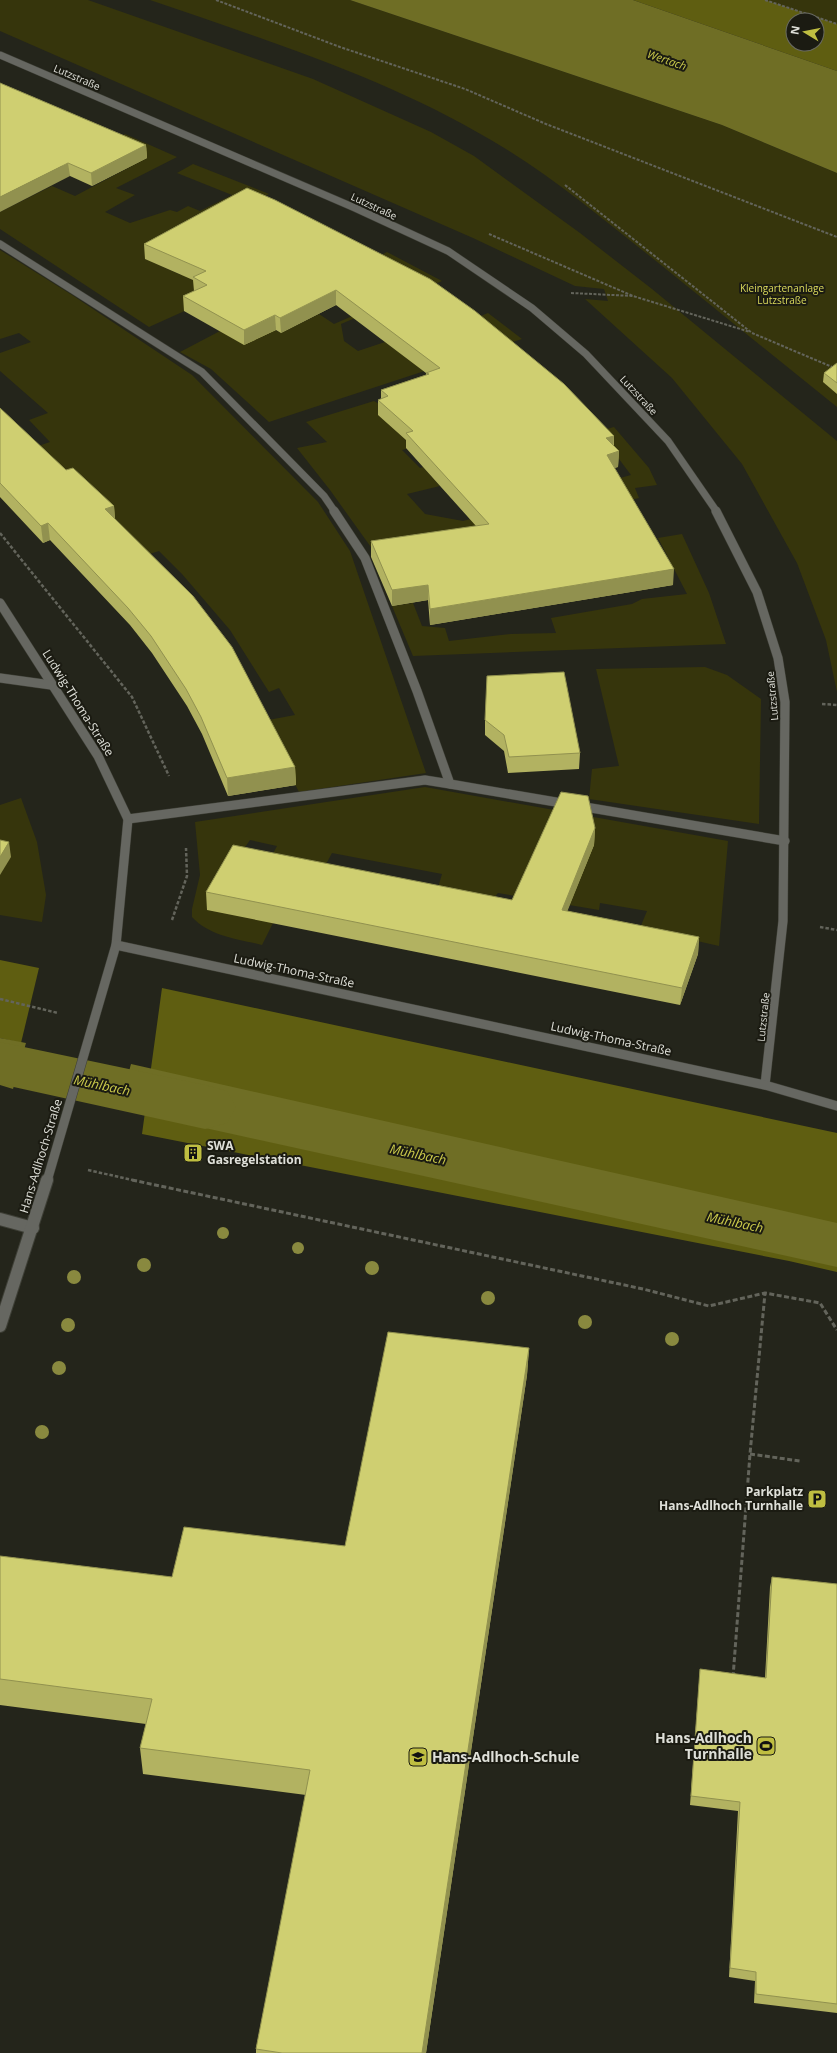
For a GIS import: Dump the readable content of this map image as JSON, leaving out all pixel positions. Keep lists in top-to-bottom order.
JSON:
{
  "streets": {
    "street": ["Lutzstraße", "Ludwig-Thoma-Straße", "Hans-Adlhoch-Straße"]
  },
  "crossings": [
    ["Lutzstraße", "Ludwig-Thoma-Straße"],
    ["Ludwig-Thoma-Straße", "Hans-Adlhoch-Straße"]
  ],
  "water": ["Wertach", "Mühlbach"],
  "parks": ["Kleingartenanlage Lutzstraße"],
  "places": {
    "building": ["SWA Gasregelstation"],
    "parking": ["Parkplatz Hans-Adlhoch Turnhalle"],
    "sports": ["Hans-Adlhoch Turnhalle"],
    "school or university": ["Hans-Adlhoch-Schule"]
  },
  "north": "left"
}
